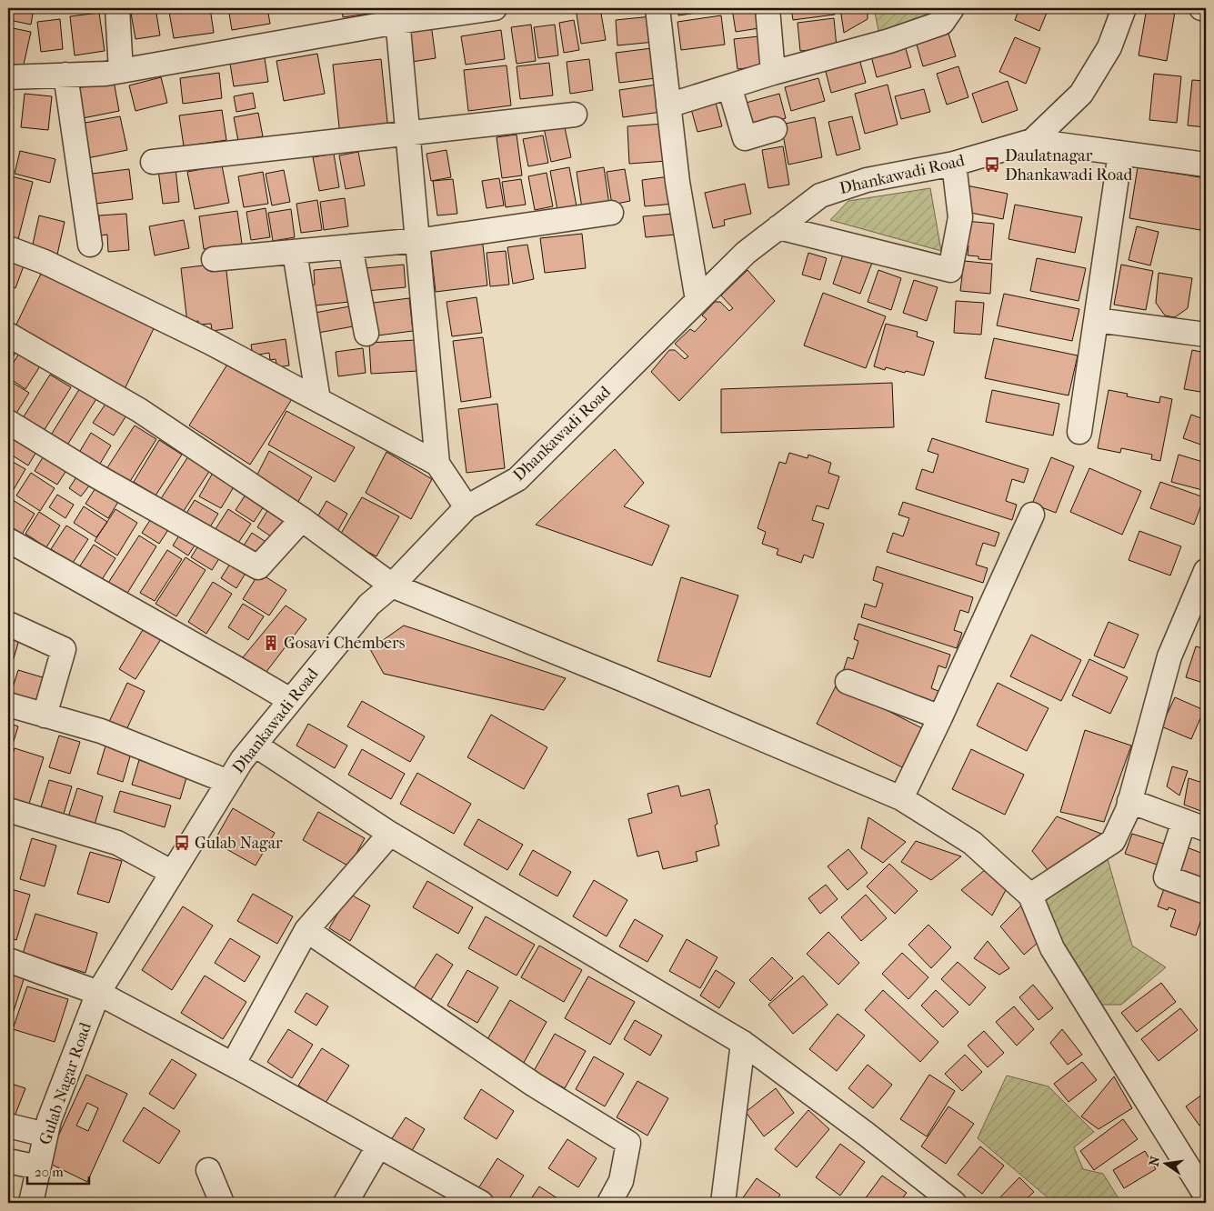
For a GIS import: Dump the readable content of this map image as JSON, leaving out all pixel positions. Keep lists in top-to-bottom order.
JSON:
{
  "streets": {
    "street": ["Dhankawadi Road", "Gulab Nagar Road"]
  },
  "crossings": [
    ["Dhankawadi Road", "Gulab Nagar Road"]
  ],
  "places": {
    "bus stop": ["Daulatnagar Dhankawadi Road", "Gulab Nagar"],
    "building": ["Gosavi Chembers"]
  },
  "scale_bar": "20 m",
  "north": "left"
}
